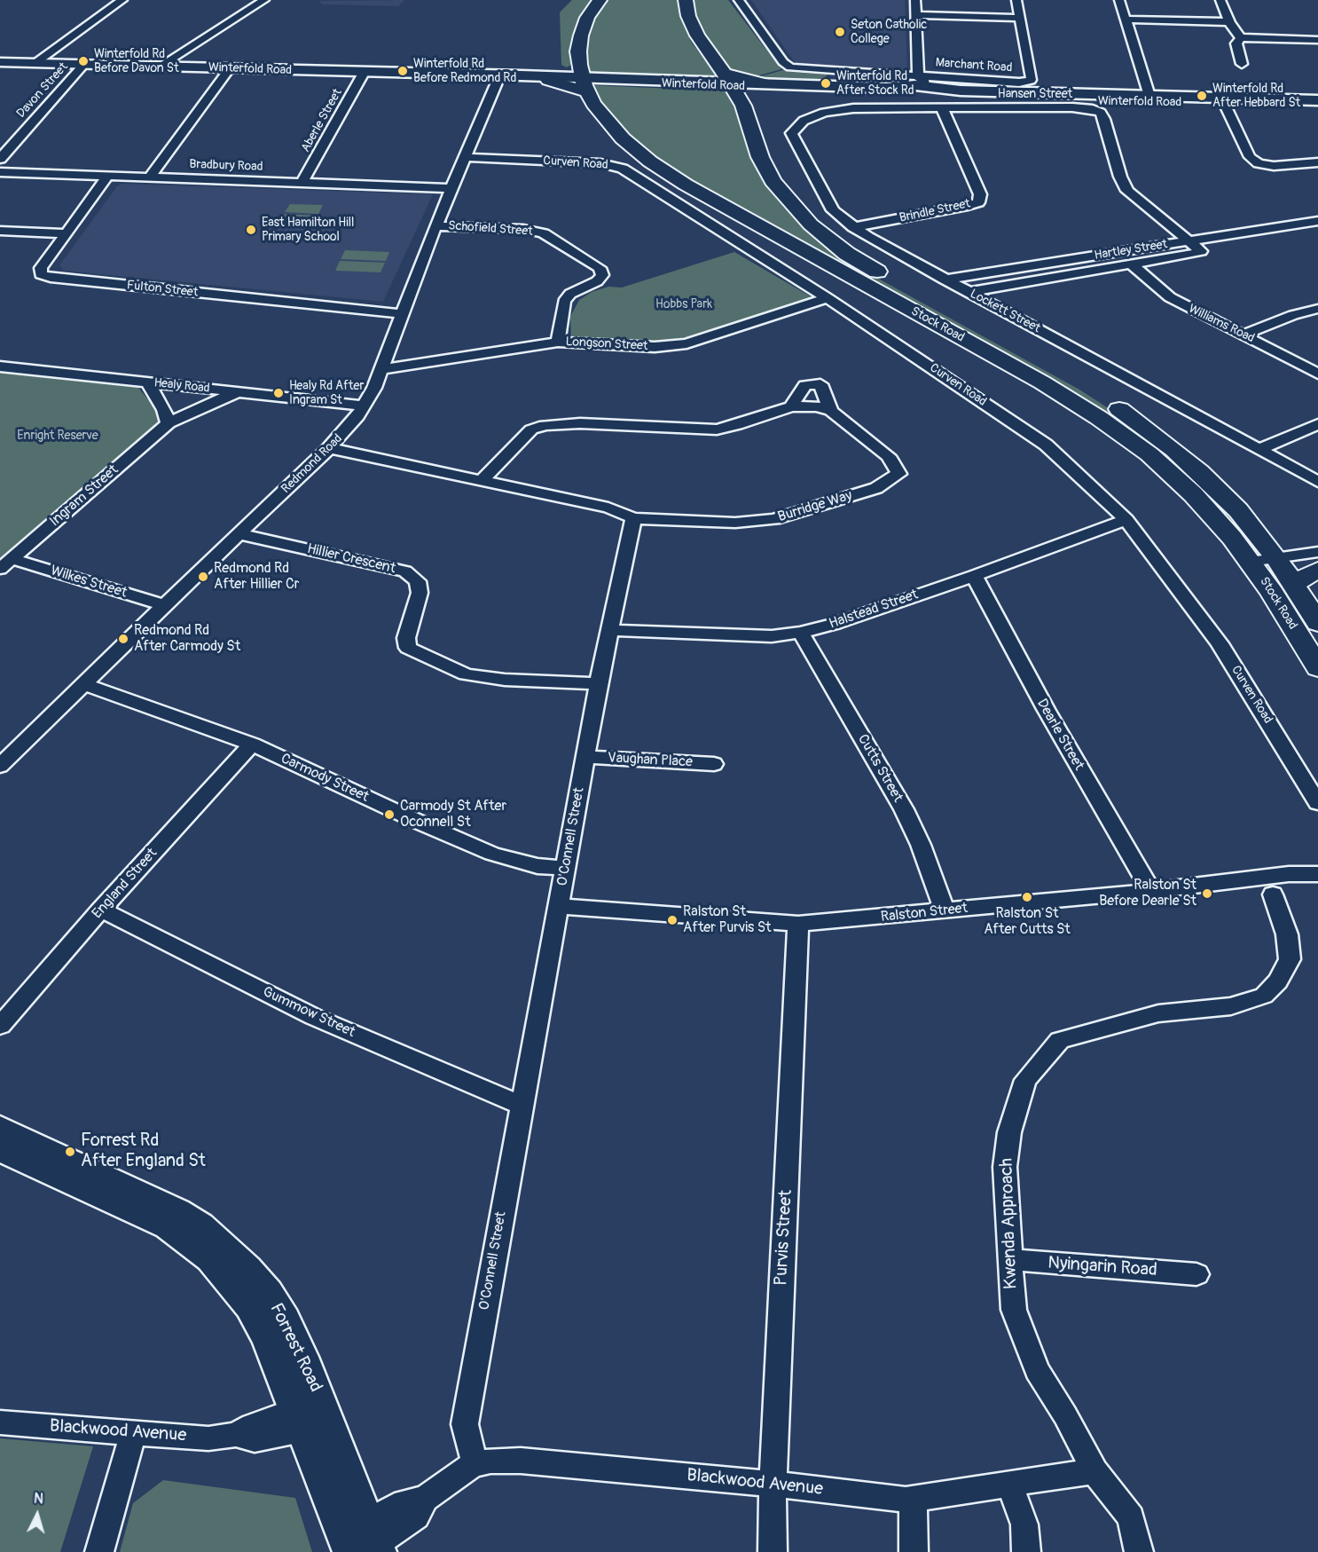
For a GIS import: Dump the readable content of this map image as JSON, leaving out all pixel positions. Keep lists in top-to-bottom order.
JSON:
{
  "streets": {
    "highway": ["Stock Road"],
    "main road": ["Winterfold Road", "Forrest Road"],
    "street": [
      "Marchant Road",
      "Davon Street",
      "Hansen Street",
      "Aberle Street",
      "Curven Road",
      "Bradbury Road",
      "Brindle Street",
      "Schofield Street",
      "Hartley Street",
      "Fulton Street",
      "Lockett Street",
      "Williams Road",
      "Longson Street",
      "Healy Road",
      "Redmond Road",
      "Ingram Street",
      "Burridge Way",
      "Hillier Crescent",
      "Wilkes Street",
      "Halstead Street",
      "Dearle Street",
      "Vaughan Place",
      "Cutts Street",
      "Carmody Street",
      "O'Connell Street",
      "England Street",
      "Ralston Street",
      "Gummow Street",
      "Kwenda Approach",
      "Purvis Street",
      "Nyingarin Road",
      "Blackwood Avenue"
    ]
  },
  "crossings": [
    ["Marchant Road", "Winterfold Road"],
    ["Winterfold Road", "Davon Street"],
    ["Winterfold Road", "Hansen Street"],
    ["Winterfold Road", "Aberle Street"],
    ["Winterfold Road", "Stock Road"],
    ["Winterfold Road", "Redmond Road"],
    ["Hansen Street", "Brindle Street"],
    ["Hansen Street", "Hartley Street"],
    ["Hansen Street", "Lockett Street"],
    ["Aberle Street", "Bradbury Road"],
    ["Curven Road", "Longson Street"],
    ["Curven Road", "Redmond Road"],
    ["Curven Road", "Halstead Street"],
    ["Bradbury Road", "Fulton Street"],
    ["Bradbury Road", "Redmond Road"],
    ["Brindle Street", "Lockett Street"],
    ["Schofield Street", "Longson Street"],
    ["Schofield Street", "Redmond Road"],
    ["Hartley Street", "Lockett Street"],
    ["Hartley Street", "Williams Road"],
    ["Fulton Street", "Redmond Road"],
    ["Longson Street", "Redmond Road"],
    ["Healy Road", "Redmond Road"],
    ["Healy Road", "Ingram Street"],
    ["Redmond Road", "Hillier Crescent"],
    ["Redmond Road", "Wilkes Street"],
    ["Redmond Road", "Carmody Street"],
    ["Ingram Street", "Wilkes Street"],
    ["Burridge Way", "O'Connell Street"],
    ["Hillier Crescent", "O'Connell Street"],
    ["Halstead Street", "Dearle Street"],
    ["Halstead Street", "Cutts Street"],
    ["Halstead Street", "O'Connell Street"],
    ["Dearle Street", "Ralston Street"],
    ["Vaughan Place", "O'Connell Street"],
    ["Cutts Street", "Ralston Street"],
    ["Carmody Street", "O'Connell Street"],
    ["Carmody Street", "England Street"],
    ["O'Connell Street", "Ralston Street"],
    ["O'Connell Street", "Gummow Street"],
    ["O'Connell Street", "Blackwood Avenue"],
    ["England Street", "Gummow Street"],
    ["Ralston Street", "Purvis Street"],
    ["Kwenda Approach", "Nyingarin Road"],
    ["Kwenda Approach", "Blackwood Avenue"],
    ["Purvis Street", "Blackwood Avenue"],
    ["Forrest Road", "Blackwood Avenue"]
  ],
  "parks": ["Hobbs Park", "Enright Reserve"],
  "places": [
    "Seton Catholic College",
    "Winterfold Rd Before Davon St",
    "Winterfold Rd Before Redmond Rd",
    "Winterfold Rd After Stock Rd",
    "Winterfold Rd After Hebbard St",
    "East Hamilton Hill Primary School",
    "Healy Rd After Ingram St",
    "Redmond Rd After Hillier Cr",
    "Redmond Rd After Carmody St",
    "Carmody St After Oconnell St",
    "Ralston St Before Dearle St",
    "Ralston St After Cutts St",
    "Ralston St After Purvis St",
    "Forrest Rd After England St"
  ],
  "north": "top"
}
